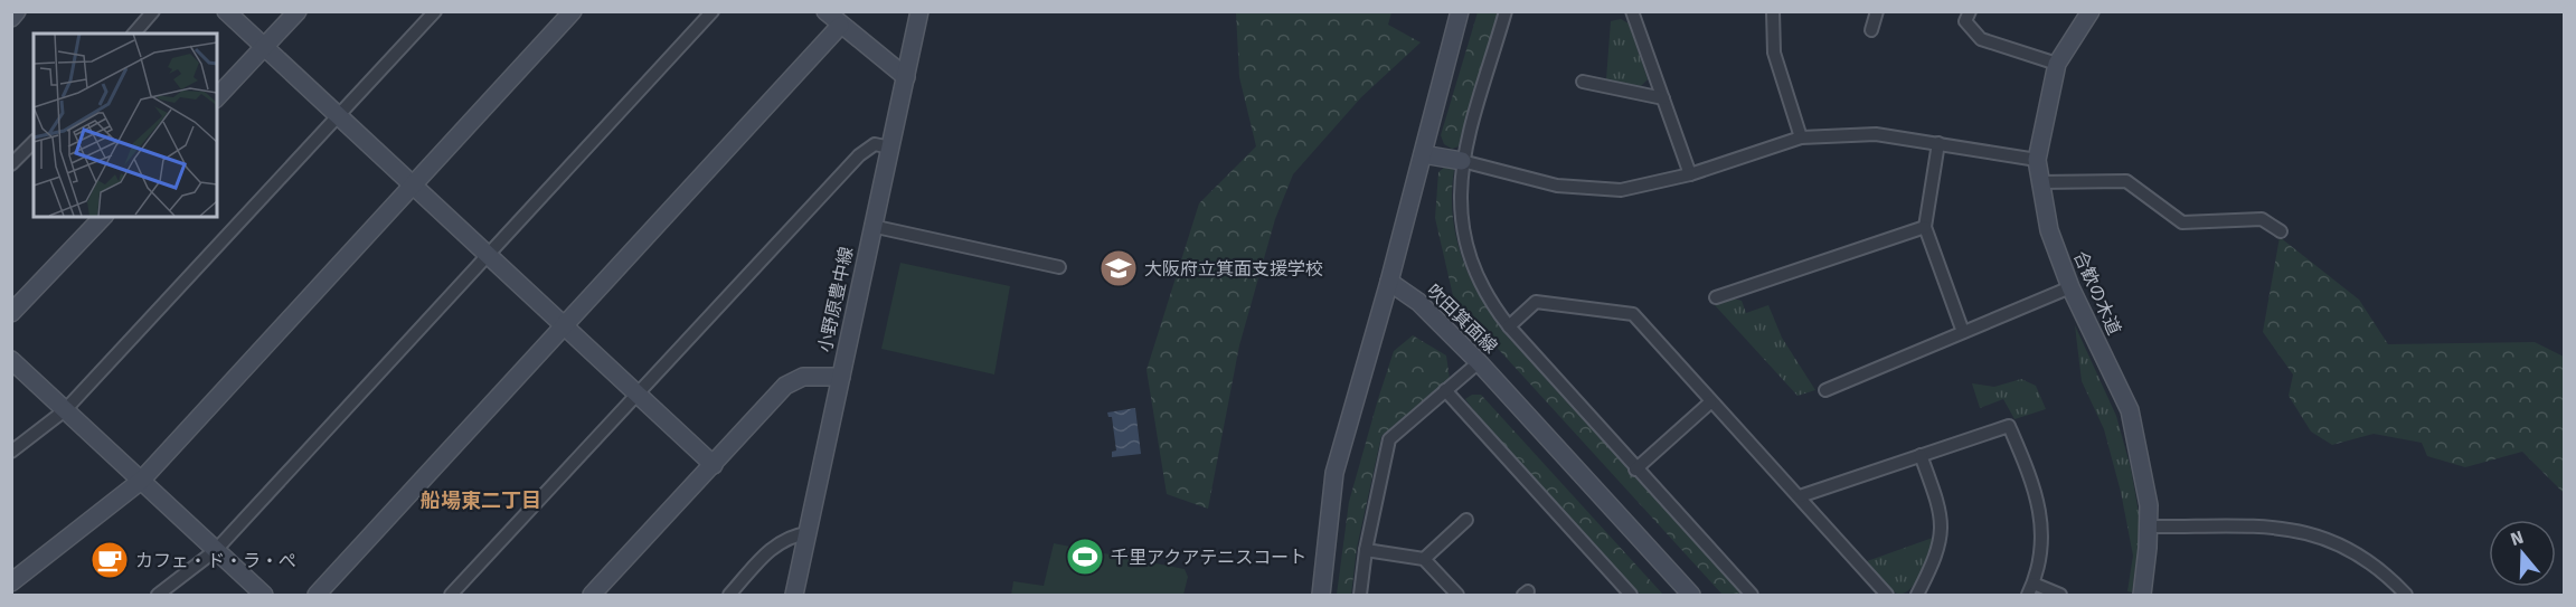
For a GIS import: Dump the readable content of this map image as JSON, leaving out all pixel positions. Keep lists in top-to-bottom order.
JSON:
{
  "streets": {
    "street": ["合歓の木道", "小野原豊中線", "吹田箕面線"]
  },
  "districts": ["船場東二丁目"],
  "places": {
    "school or university": ["大阪府立箕面支援学校"],
    "sports": ["千里アクアテニスコート"],
    "cafe": ["カフェ・ド・ラ・ぺ"]
  },
  "north": "top"
}
